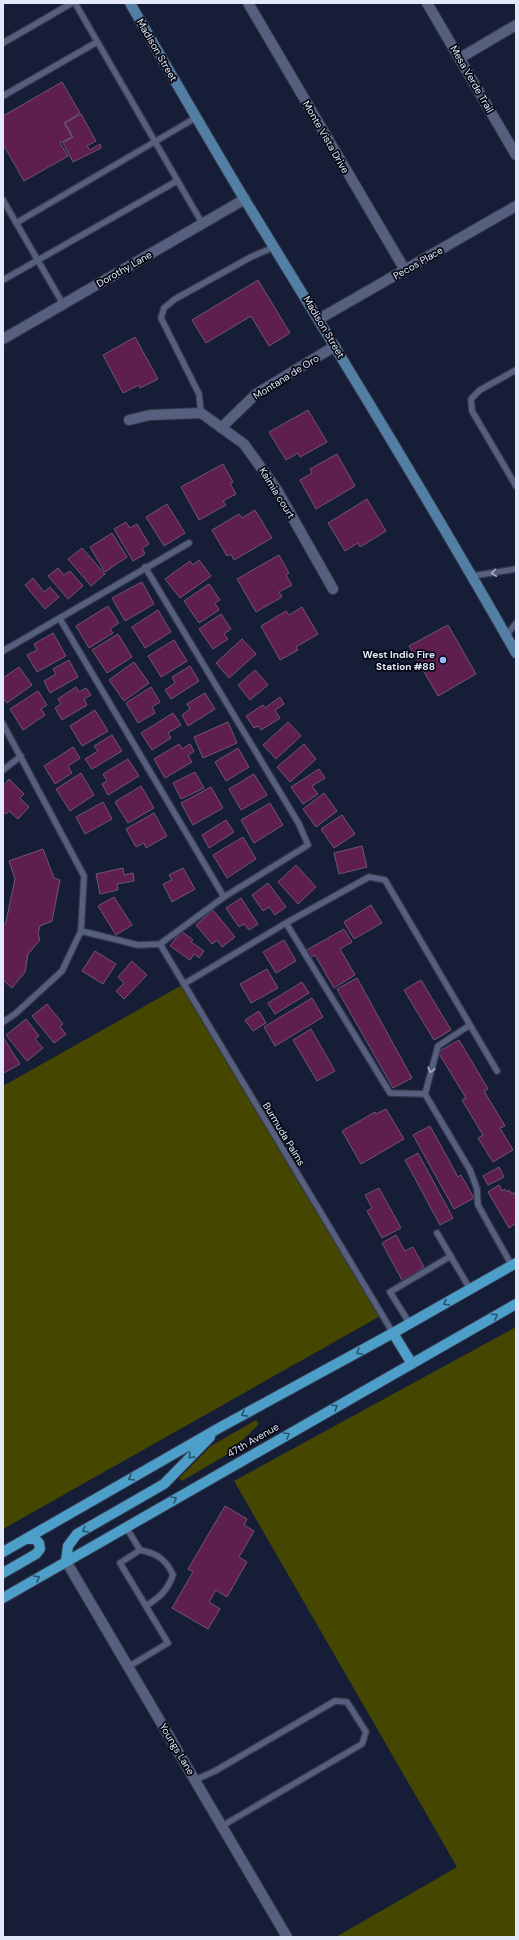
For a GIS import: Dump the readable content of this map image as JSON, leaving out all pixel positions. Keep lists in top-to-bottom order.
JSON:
{
  "streets": {
    "main road": ["Madison Street", "47th Avenue"],
    "street": [
      "Mesa Verde Trail",
      "Monte Vista Drive",
      "Pecos Place",
      "Dorothy Lane",
      "Montana de Oro",
      "Kaimia court",
      "Youngs Lane"
    ],
    "lane": ["Burmuda Palms"]
  },
  "crossings": [
    ["Madison Street", "Pecos Place"],
    ["Madison Street", "Dorothy Lane"],
    ["Madison Street", "Montana de Oro"],
    ["Monte Vista Drive", "Pecos Place"],
    ["Montana de Oro", "Kaimia court"],
    ["47th Avenue", "Youngs Lane"]
  ],
  "places": ["West Indio Fire Station #88"]
}
